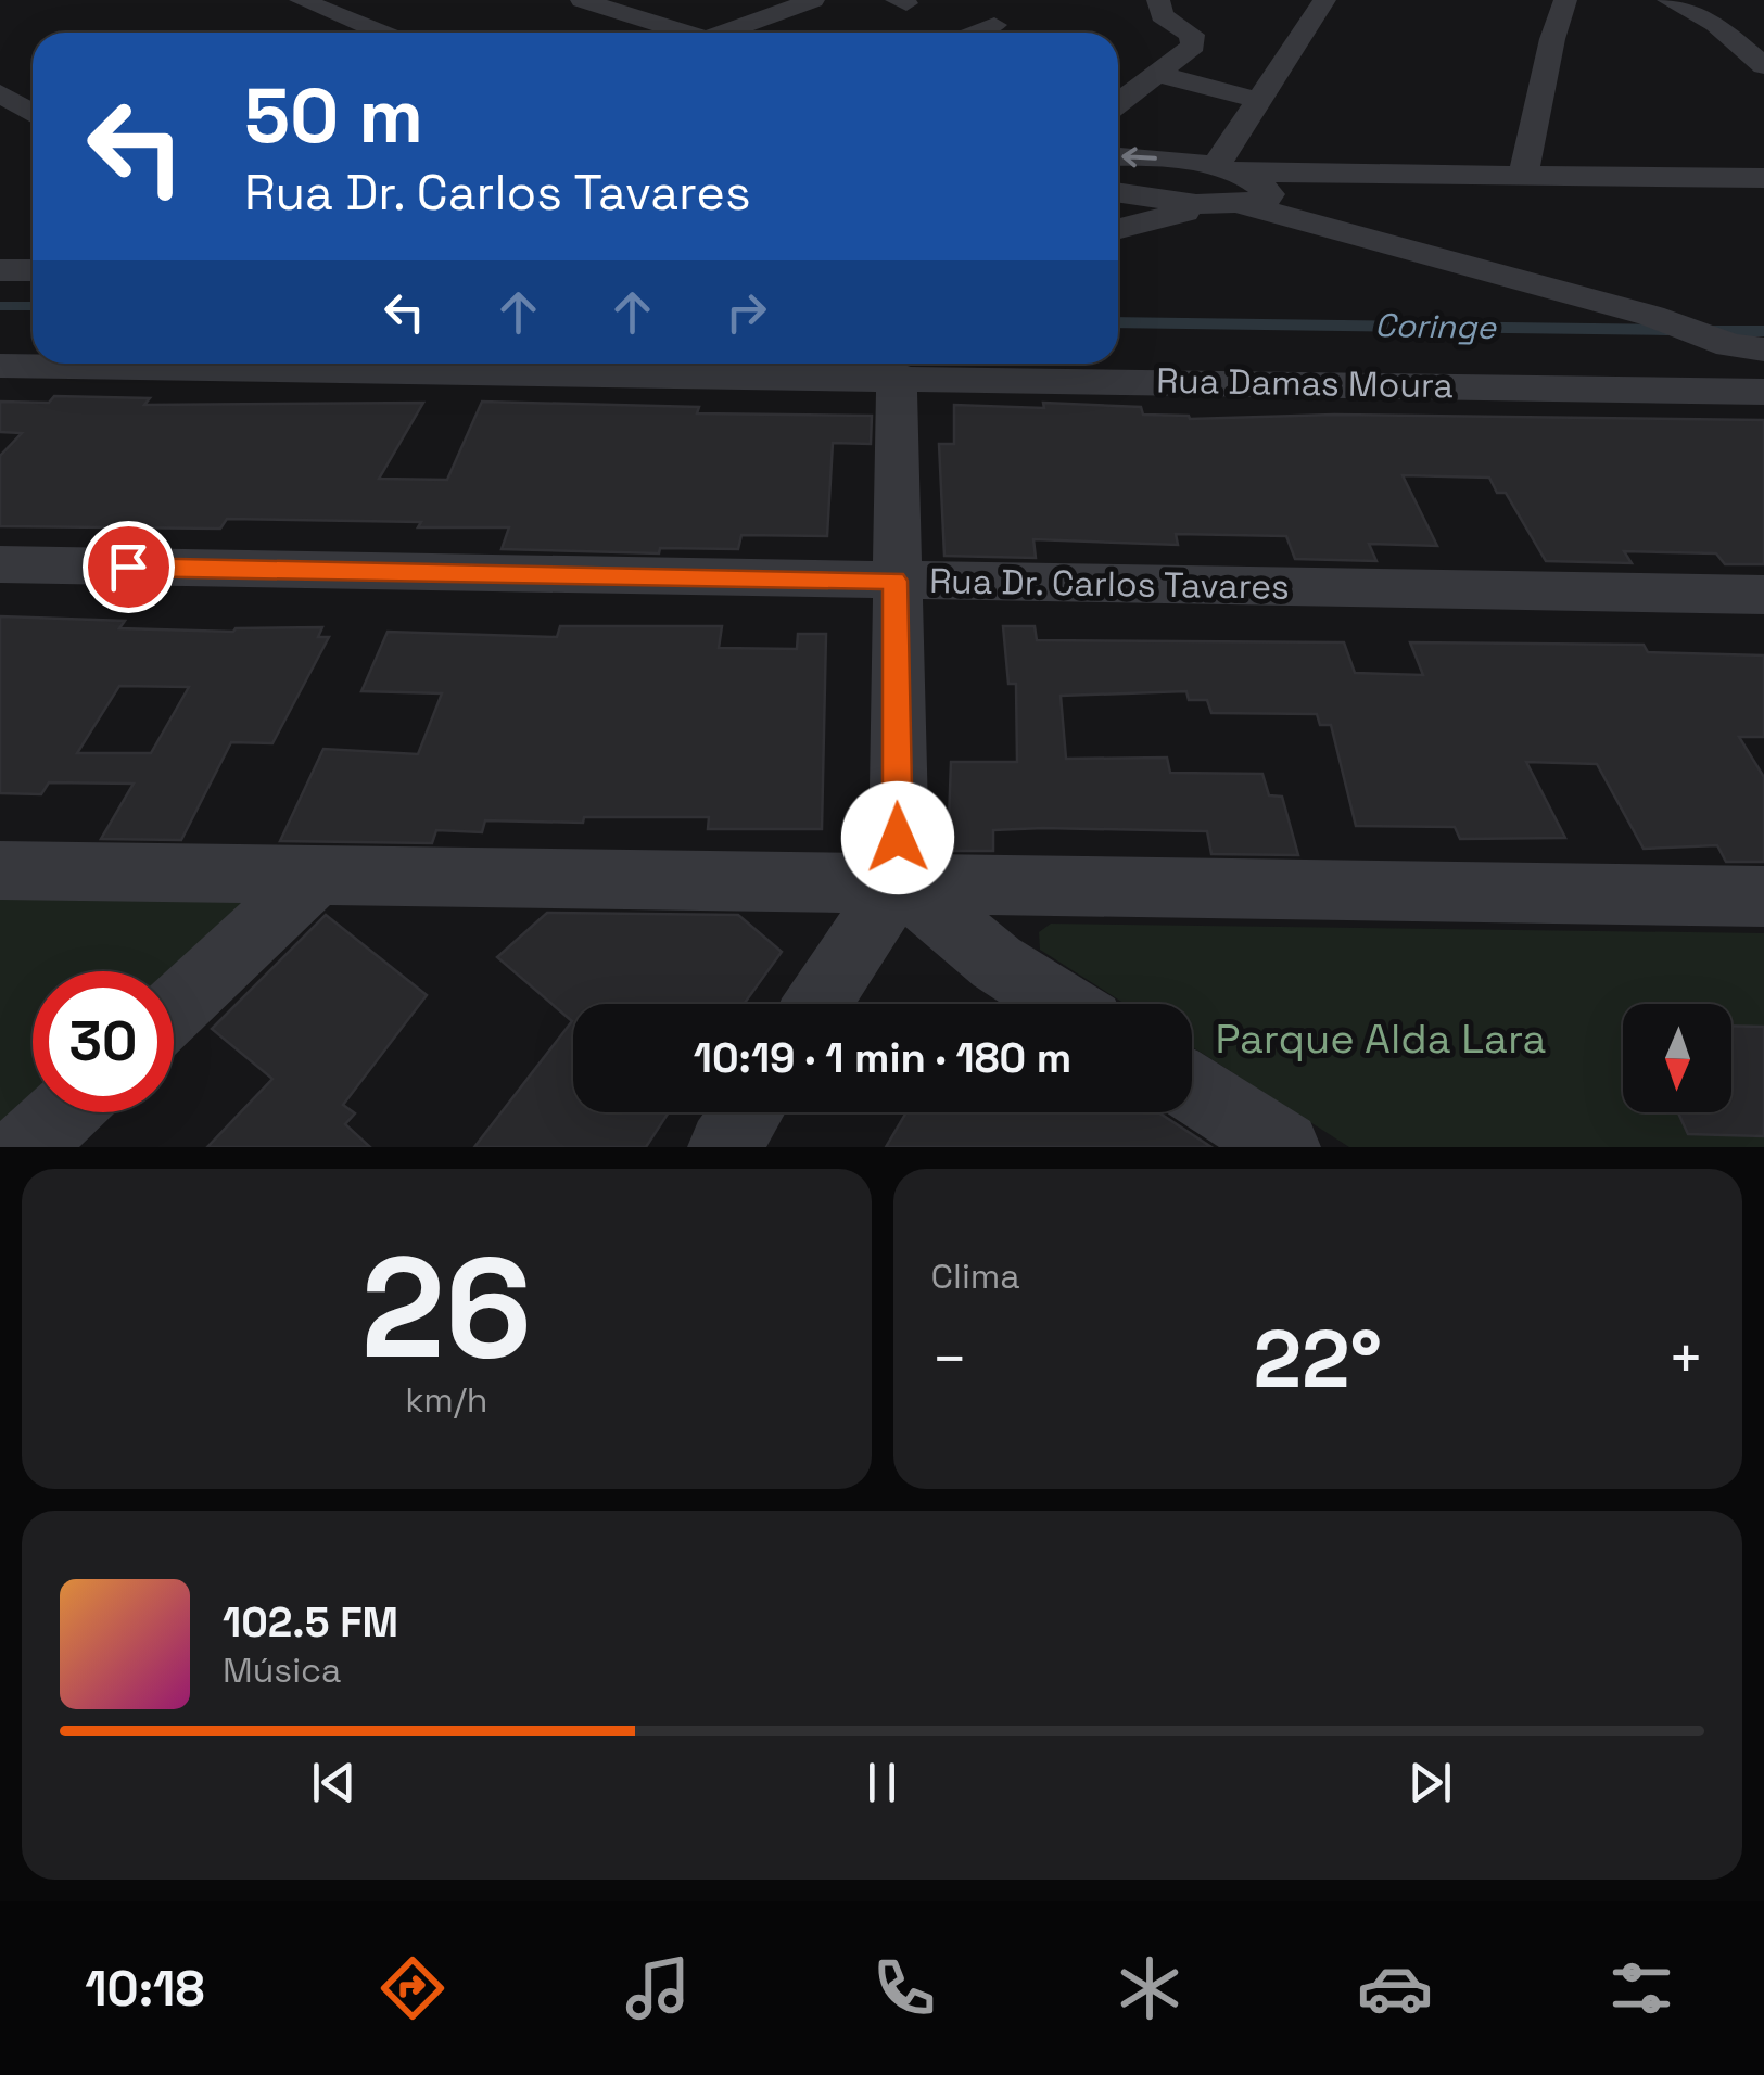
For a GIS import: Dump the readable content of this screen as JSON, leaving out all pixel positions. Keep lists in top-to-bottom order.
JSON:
{
  "streets": {
    "street": ["Rua Damas Moura", "Rua Dr. Carlos Tavares"]
  },
  "water": ["Coringe"],
  "parks": ["Parque Alda Lara"],
  "north": "bottom",
  "page": {
    "turn": ["50 m", "Rua Dr. Carlos Tavares"],
    "limit": "30",
    "trip": "10:19 · 1 min · 180 m",
    "tile": [
      ["26", "km/h"],
      "Clima"
    ],
    "heat": ["−", "22°", "+"],
    "song": ["102.5 FM", "Música"],
    "tabs": "10:18"
  }
}
